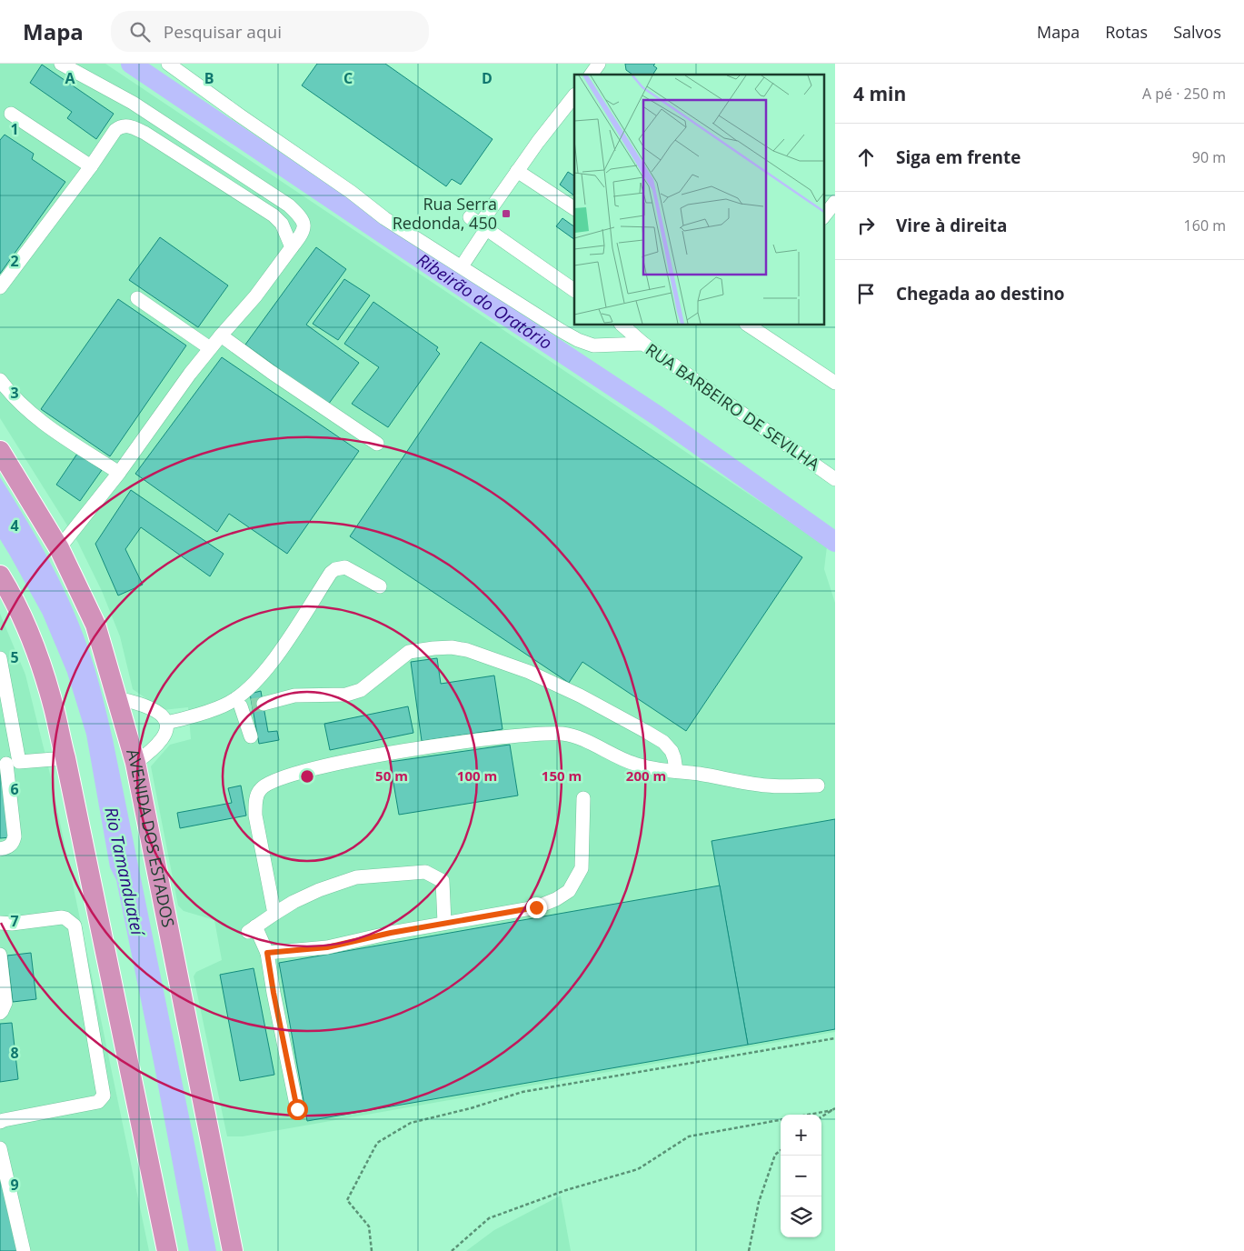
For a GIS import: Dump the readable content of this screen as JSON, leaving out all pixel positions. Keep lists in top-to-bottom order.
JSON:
{
  "streets": {
    "highway": ["AVENIDA DOS ESTADOS"],
    "street": ["RUA BARBEIRO DE SEVILHA"]
  },
  "water": ["Ribeirão do Oratório", "Rio Tamanduateí"],
  "places": {
    "transit": ["Rua Serra Redonda, 450"]
  },
  "page": {
    "header": "Mapa",
    "search": "Pesquisar aqui",
    "nav": ["Mapa", "Rotas", "Salvos"],
    "heading": ["4 min", "A pé · 250 m"],
    "list": [
      ["Siga em frente", "90 m"],
      ["Vire à direita", "160 m"],
      "Chegada ao destino"
    ],
    "map_buttons": ["+", "−"]
  },
  "grid": {
    "columns": [
      "A",
      "B",
      "C",
      "D"
    ],
    "rows": [
      "1",
      "2",
      "3",
      "4",
      "5",
      "6",
      "7",
      "8",
      "9"
    ]
  },
  "rings": [
    "50 m",
    "100 m",
    "150 m",
    "200 m"
  ]
}
